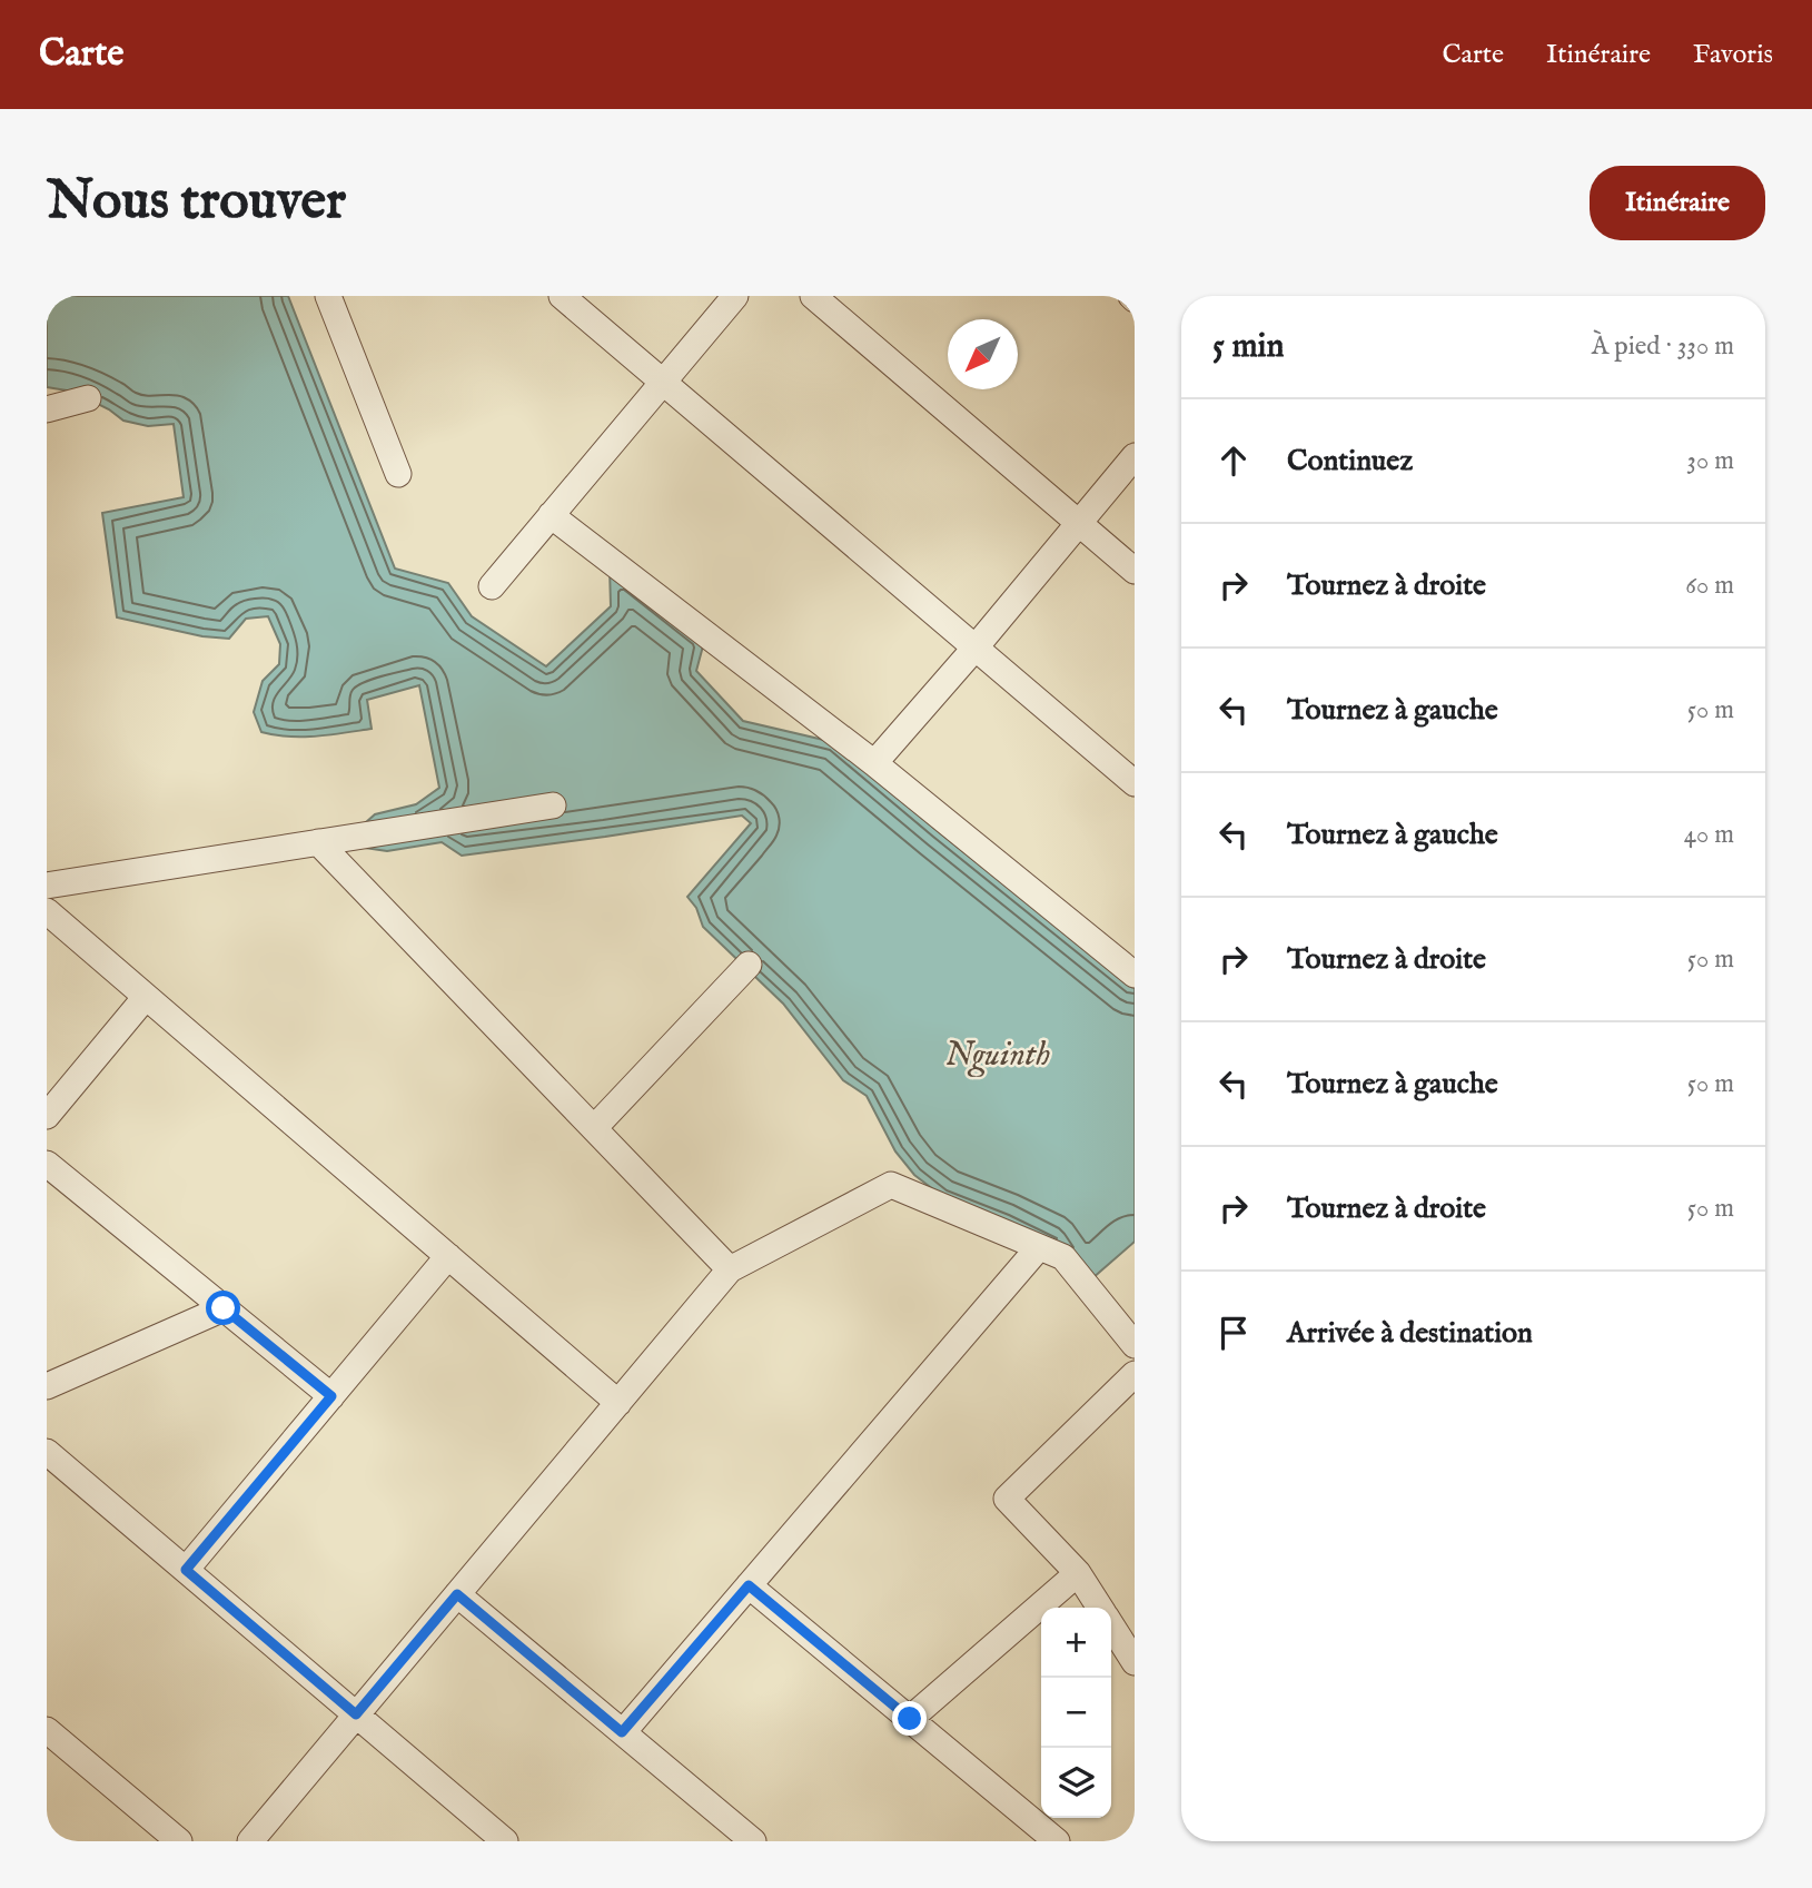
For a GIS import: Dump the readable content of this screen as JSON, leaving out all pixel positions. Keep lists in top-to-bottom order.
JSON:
{
  "water": ["Nguinth"],
  "north": "bottom left",
  "page": {
    "header": "Carte",
    "nav": ["Carte", "Itinéraire", "Favoris"],
    "buttons": "Itinéraire",
    "title": "Nous trouver",
    "heading": ["5 min", "À pied · 330 m"],
    "list": [
      ["Continuez", "30 m"],
      ["Tournez à droite", "60 m"],
      ["Tournez à gauche", "50 m"],
      ["Tournez à gauche", "40 m"],
      ["Tournez à droite", "50 m"],
      ["Tournez à gauche", "50 m"],
      ["Tournez à droite", "50 m"],
      "Arrivée à destination"
    ],
    "map_buttons": ["+", "−"]
  }
}
